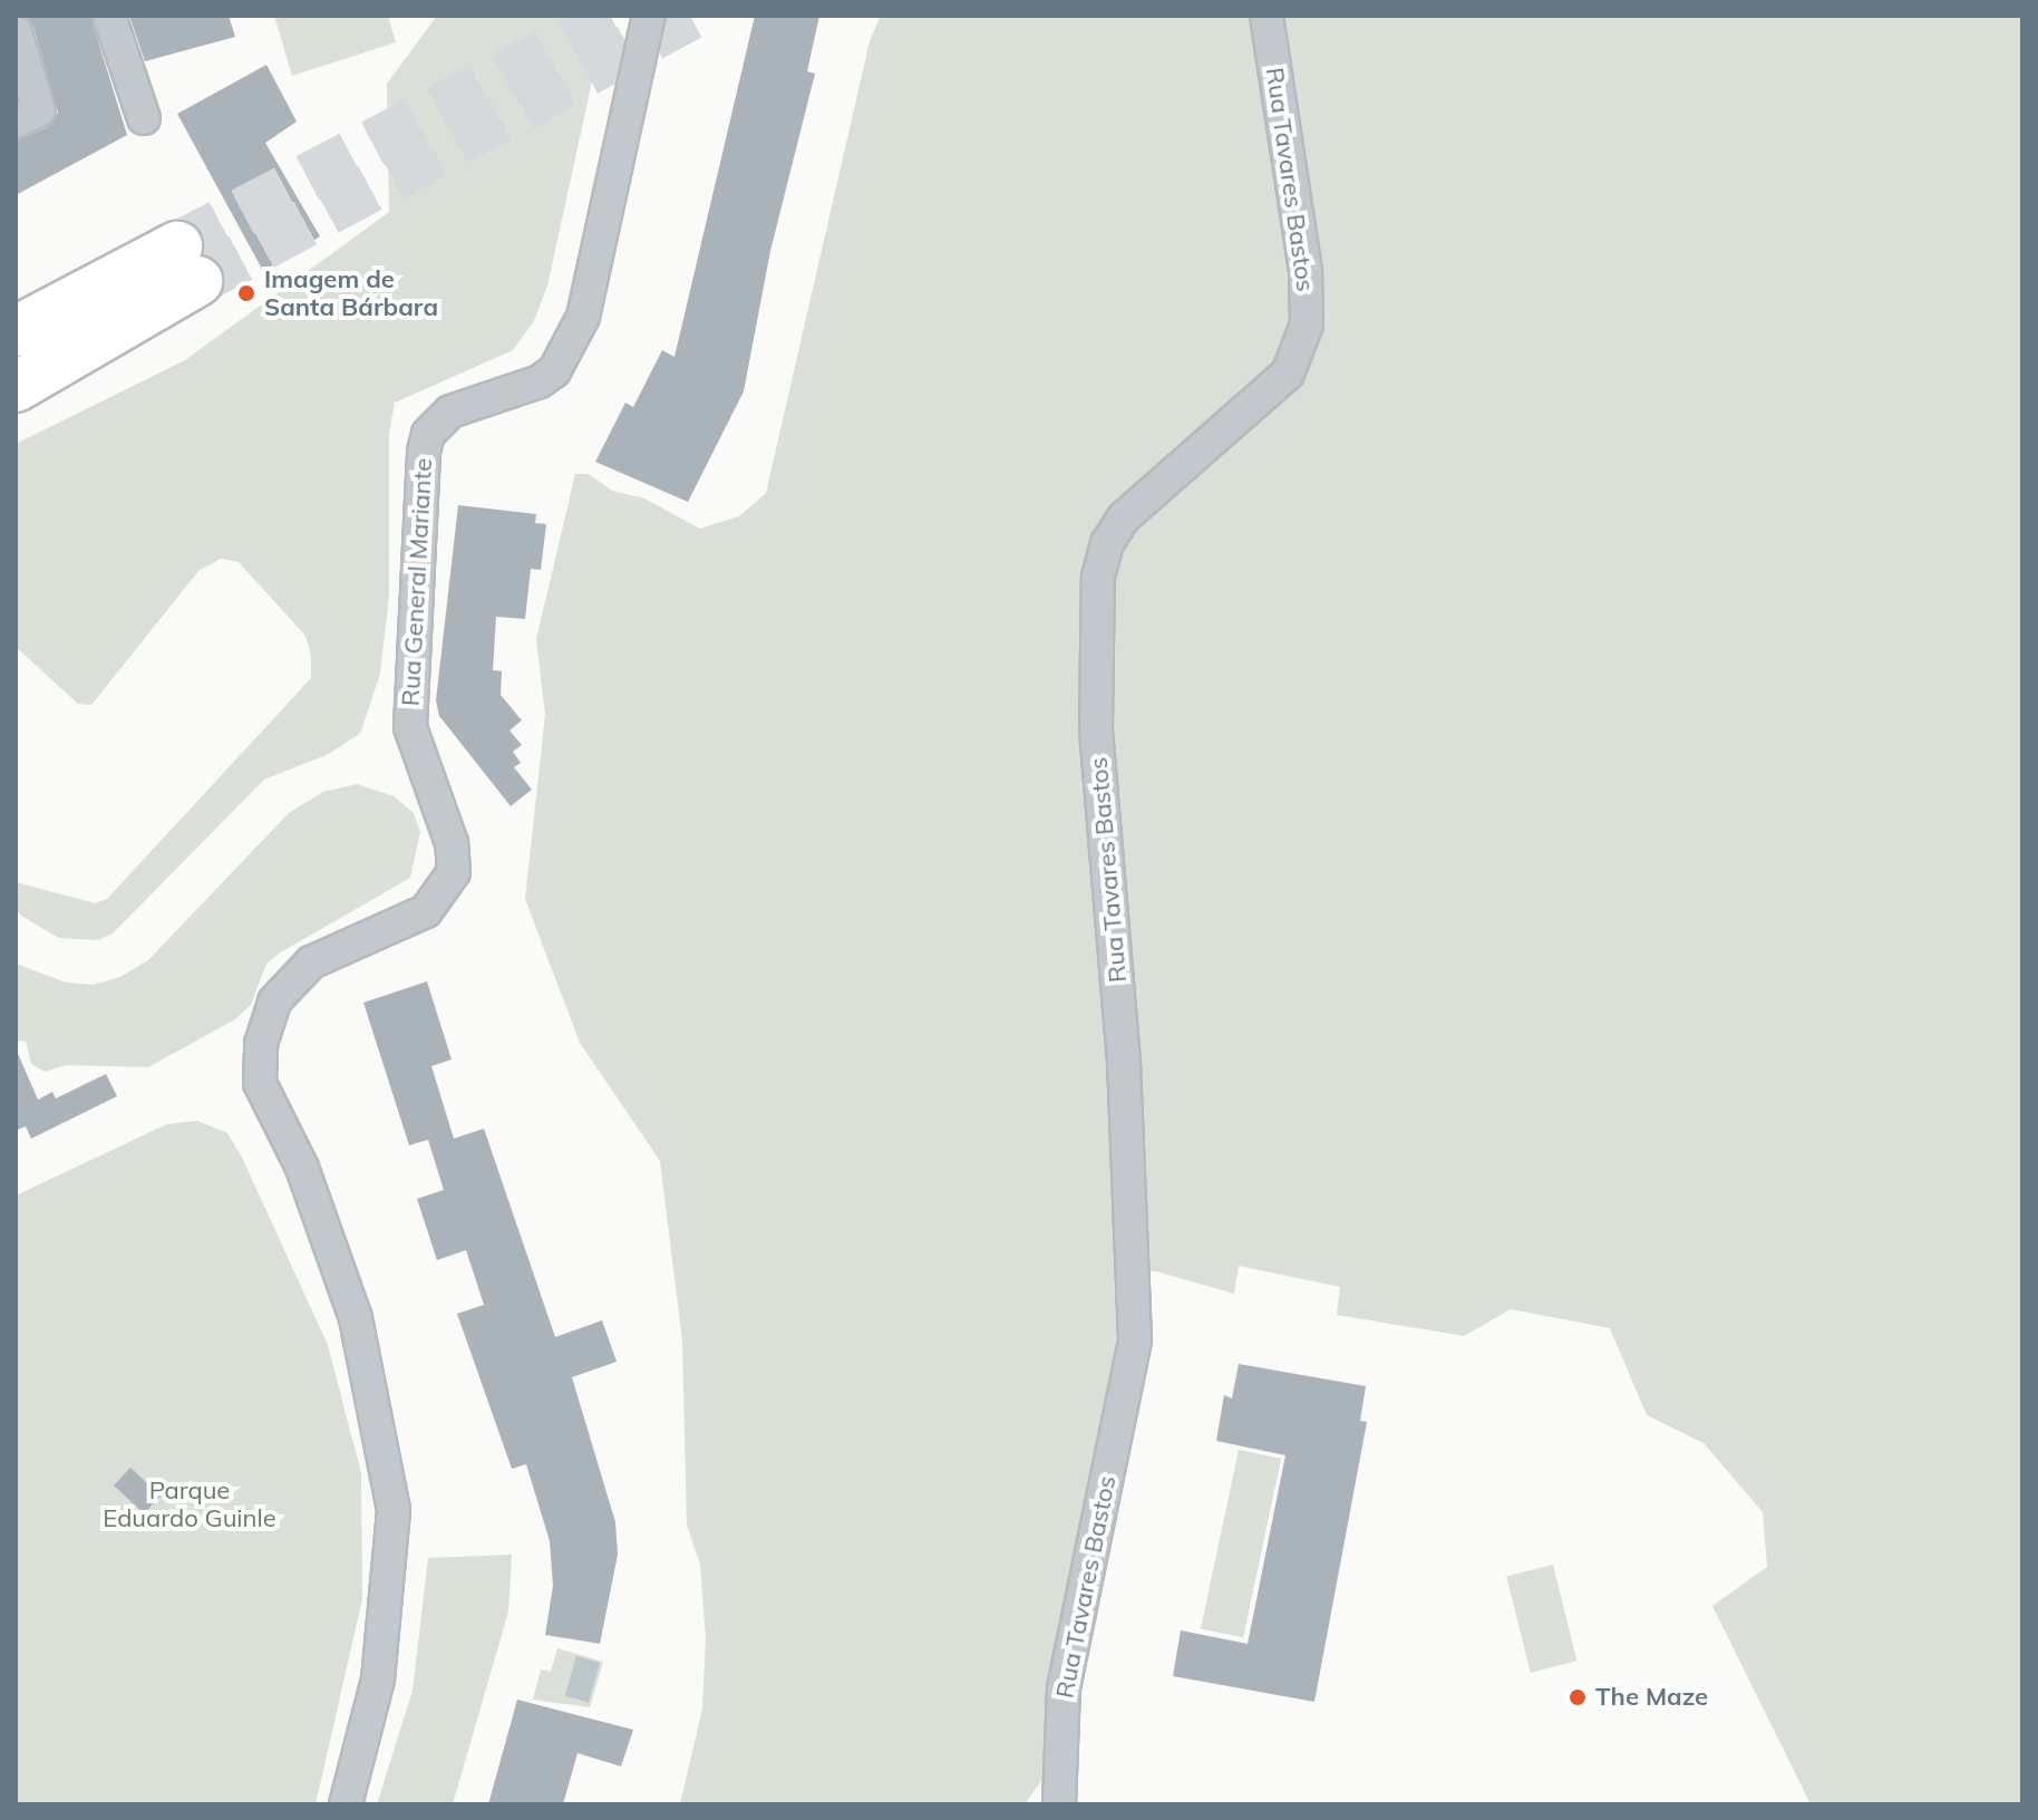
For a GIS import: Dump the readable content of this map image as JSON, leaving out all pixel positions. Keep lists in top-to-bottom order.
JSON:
{
  "streets": {
    "street": ["Rua Tavares Bastos", "Rua General Mariante"]
  },
  "parks": ["Parque Eduardo Guinle"],
  "places": ["Imagem de Santa Bárbara", "The Maze"]
}
